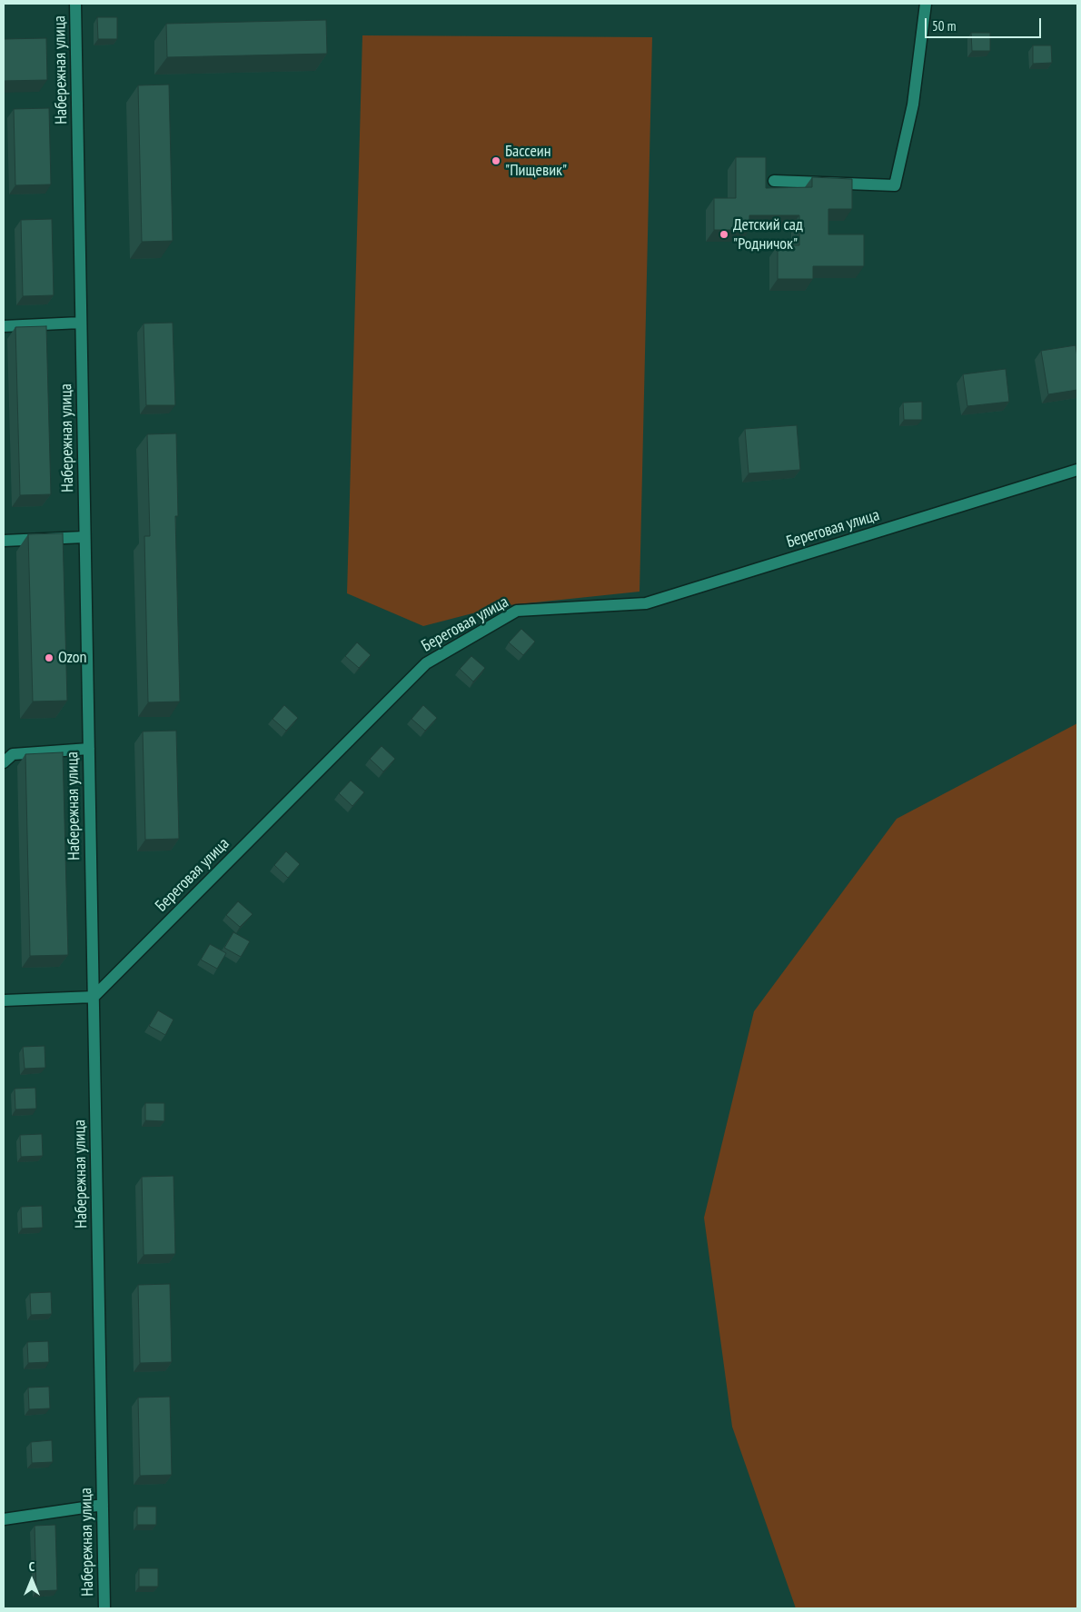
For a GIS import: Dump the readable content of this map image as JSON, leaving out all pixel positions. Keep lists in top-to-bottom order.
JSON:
{
  "streets": {
    "street": ["Набережная улица", "Береговая улица"]
  },
  "crossings": [
    ["Набережная улица", "Береговая улица"]
  ],
  "places": ["Бассеин \"Пищевик\"", "Детский сад \"Родничок\"", "Ozon"],
  "scale_bar": "50 m",
  "north": "top"
}
